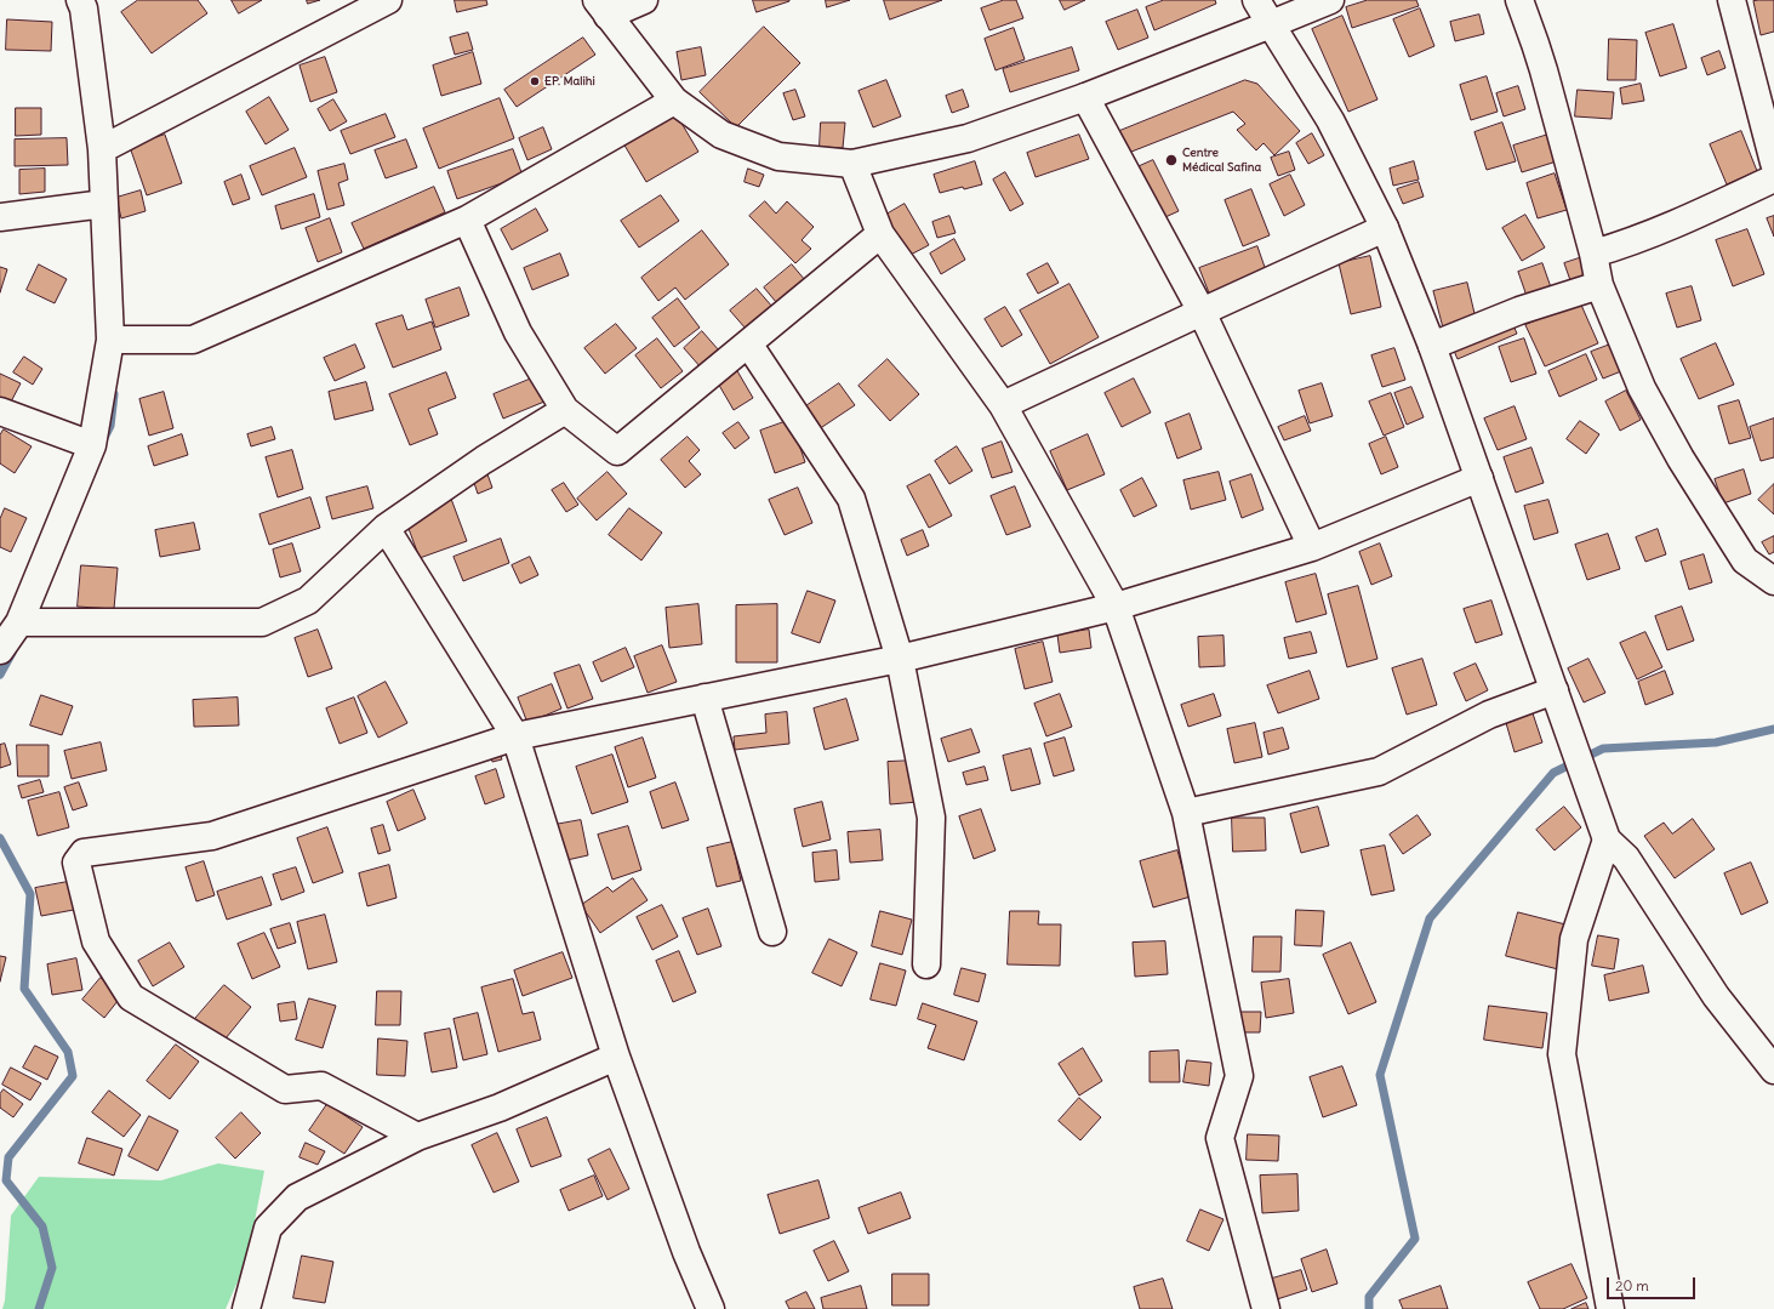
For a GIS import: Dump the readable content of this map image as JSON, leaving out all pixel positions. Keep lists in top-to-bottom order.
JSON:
{
  "places": ["EP. Malihi", "Centre Médical Safina"],
  "scale_bar": "20 m"
}
